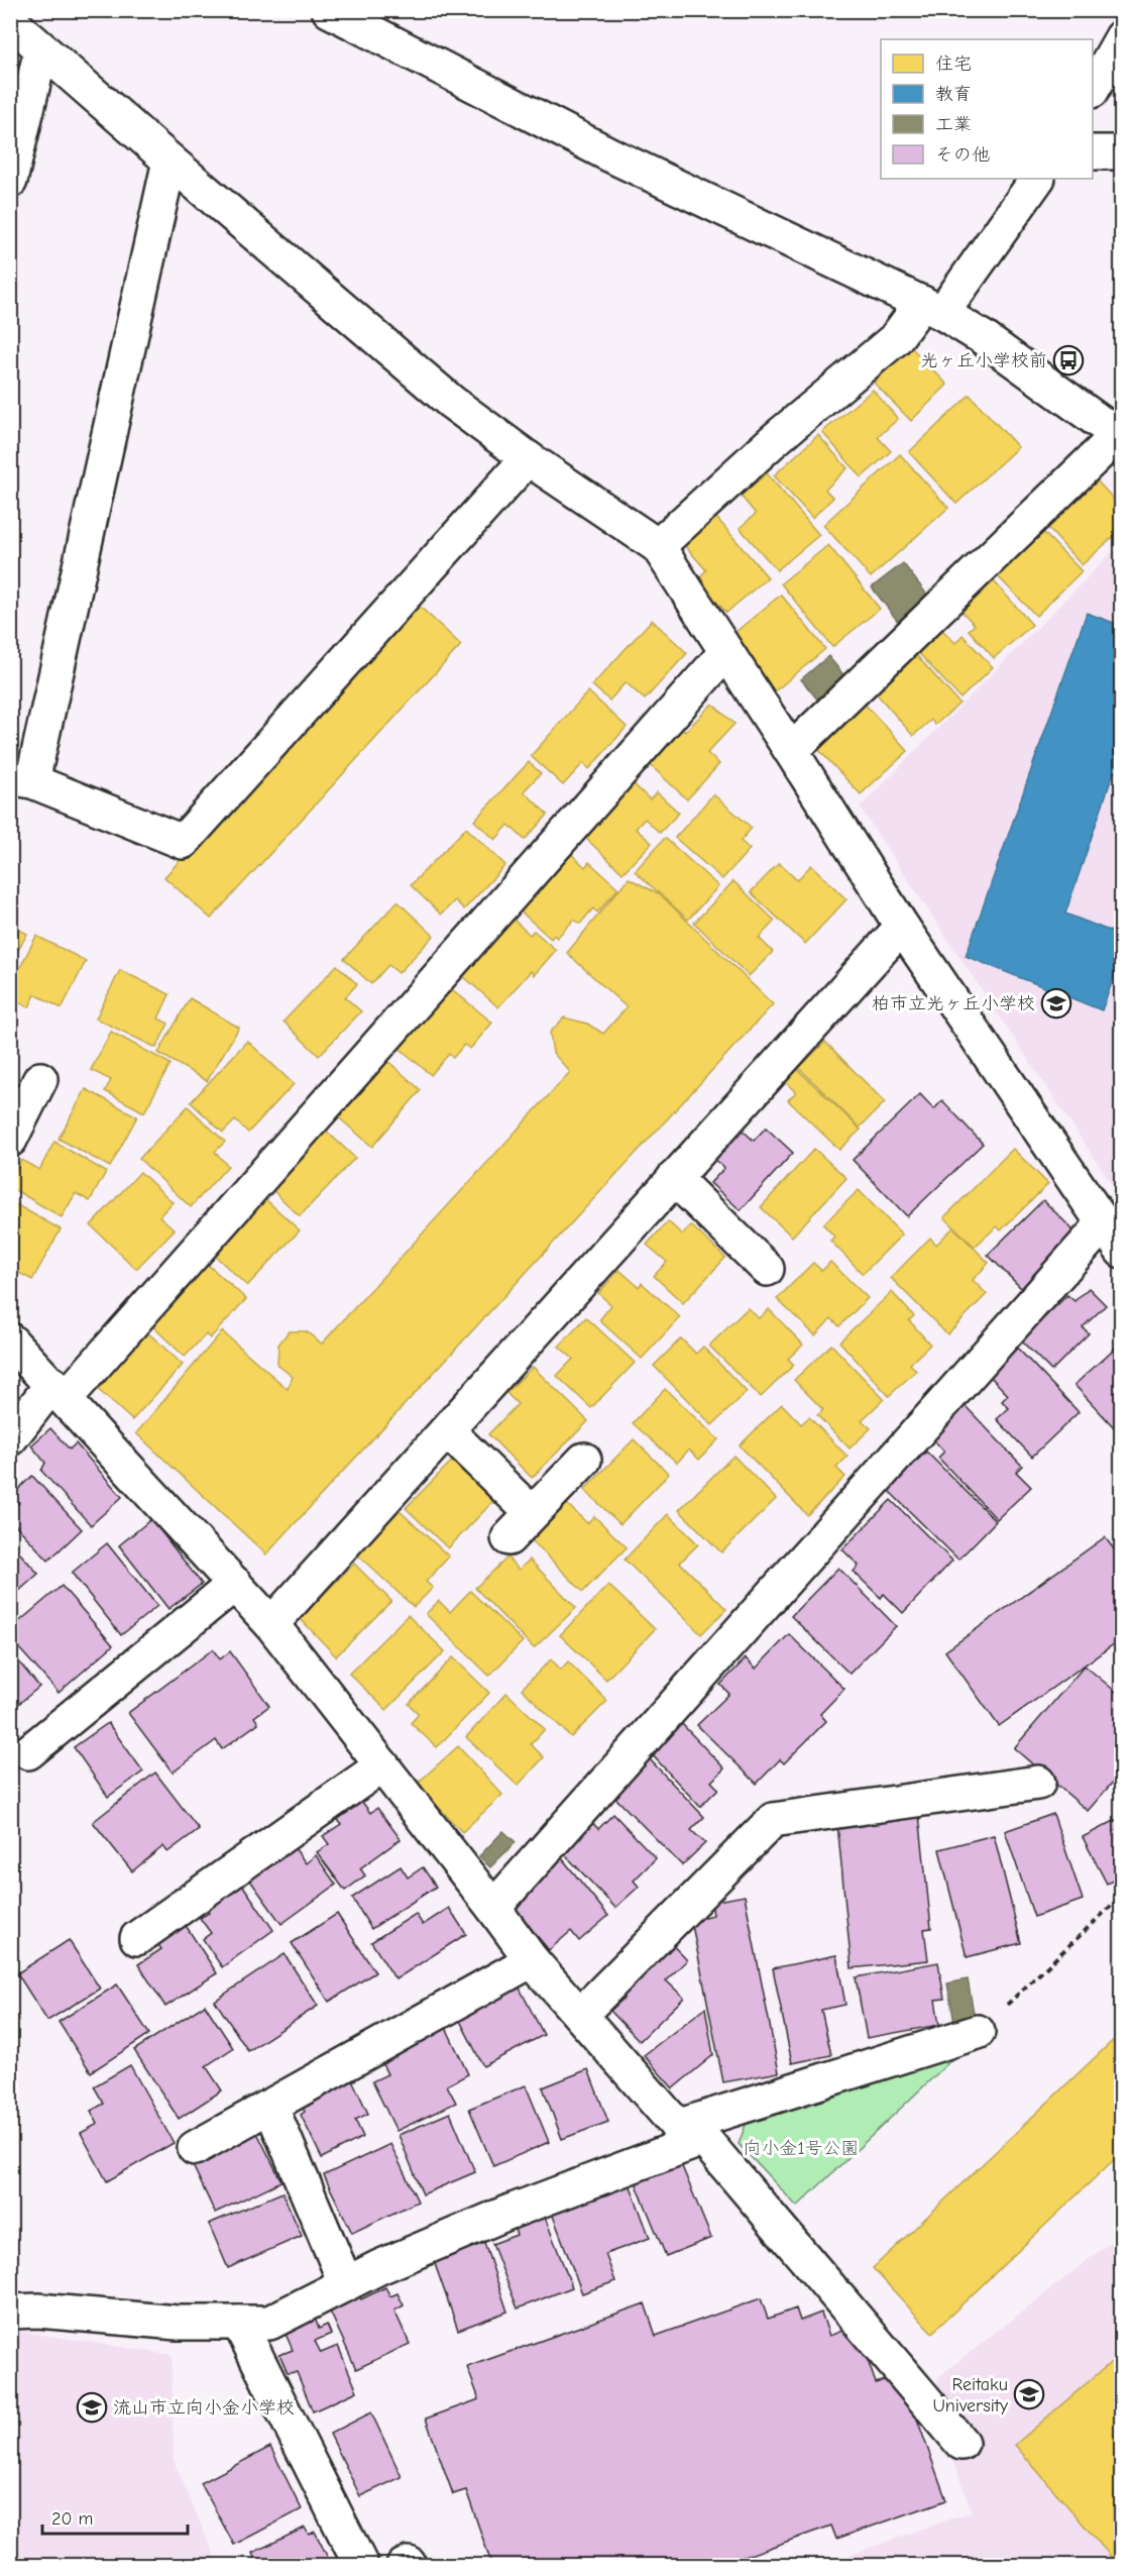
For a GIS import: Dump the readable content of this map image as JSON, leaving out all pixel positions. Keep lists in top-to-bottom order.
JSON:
{
  "parks": ["向小金1号公園"],
  "places": {
    "bus stop": ["光ヶ丘小学校前"],
    "school or university": ["柏市立光ヶ丘小学校", "Reitaku University", "流山市立向小金小学校"]
  },
  "legend": [
    "住宅",
    "教育",
    "工業",
    "その他"
  ],
  "scale_bar": "20 m"
}
